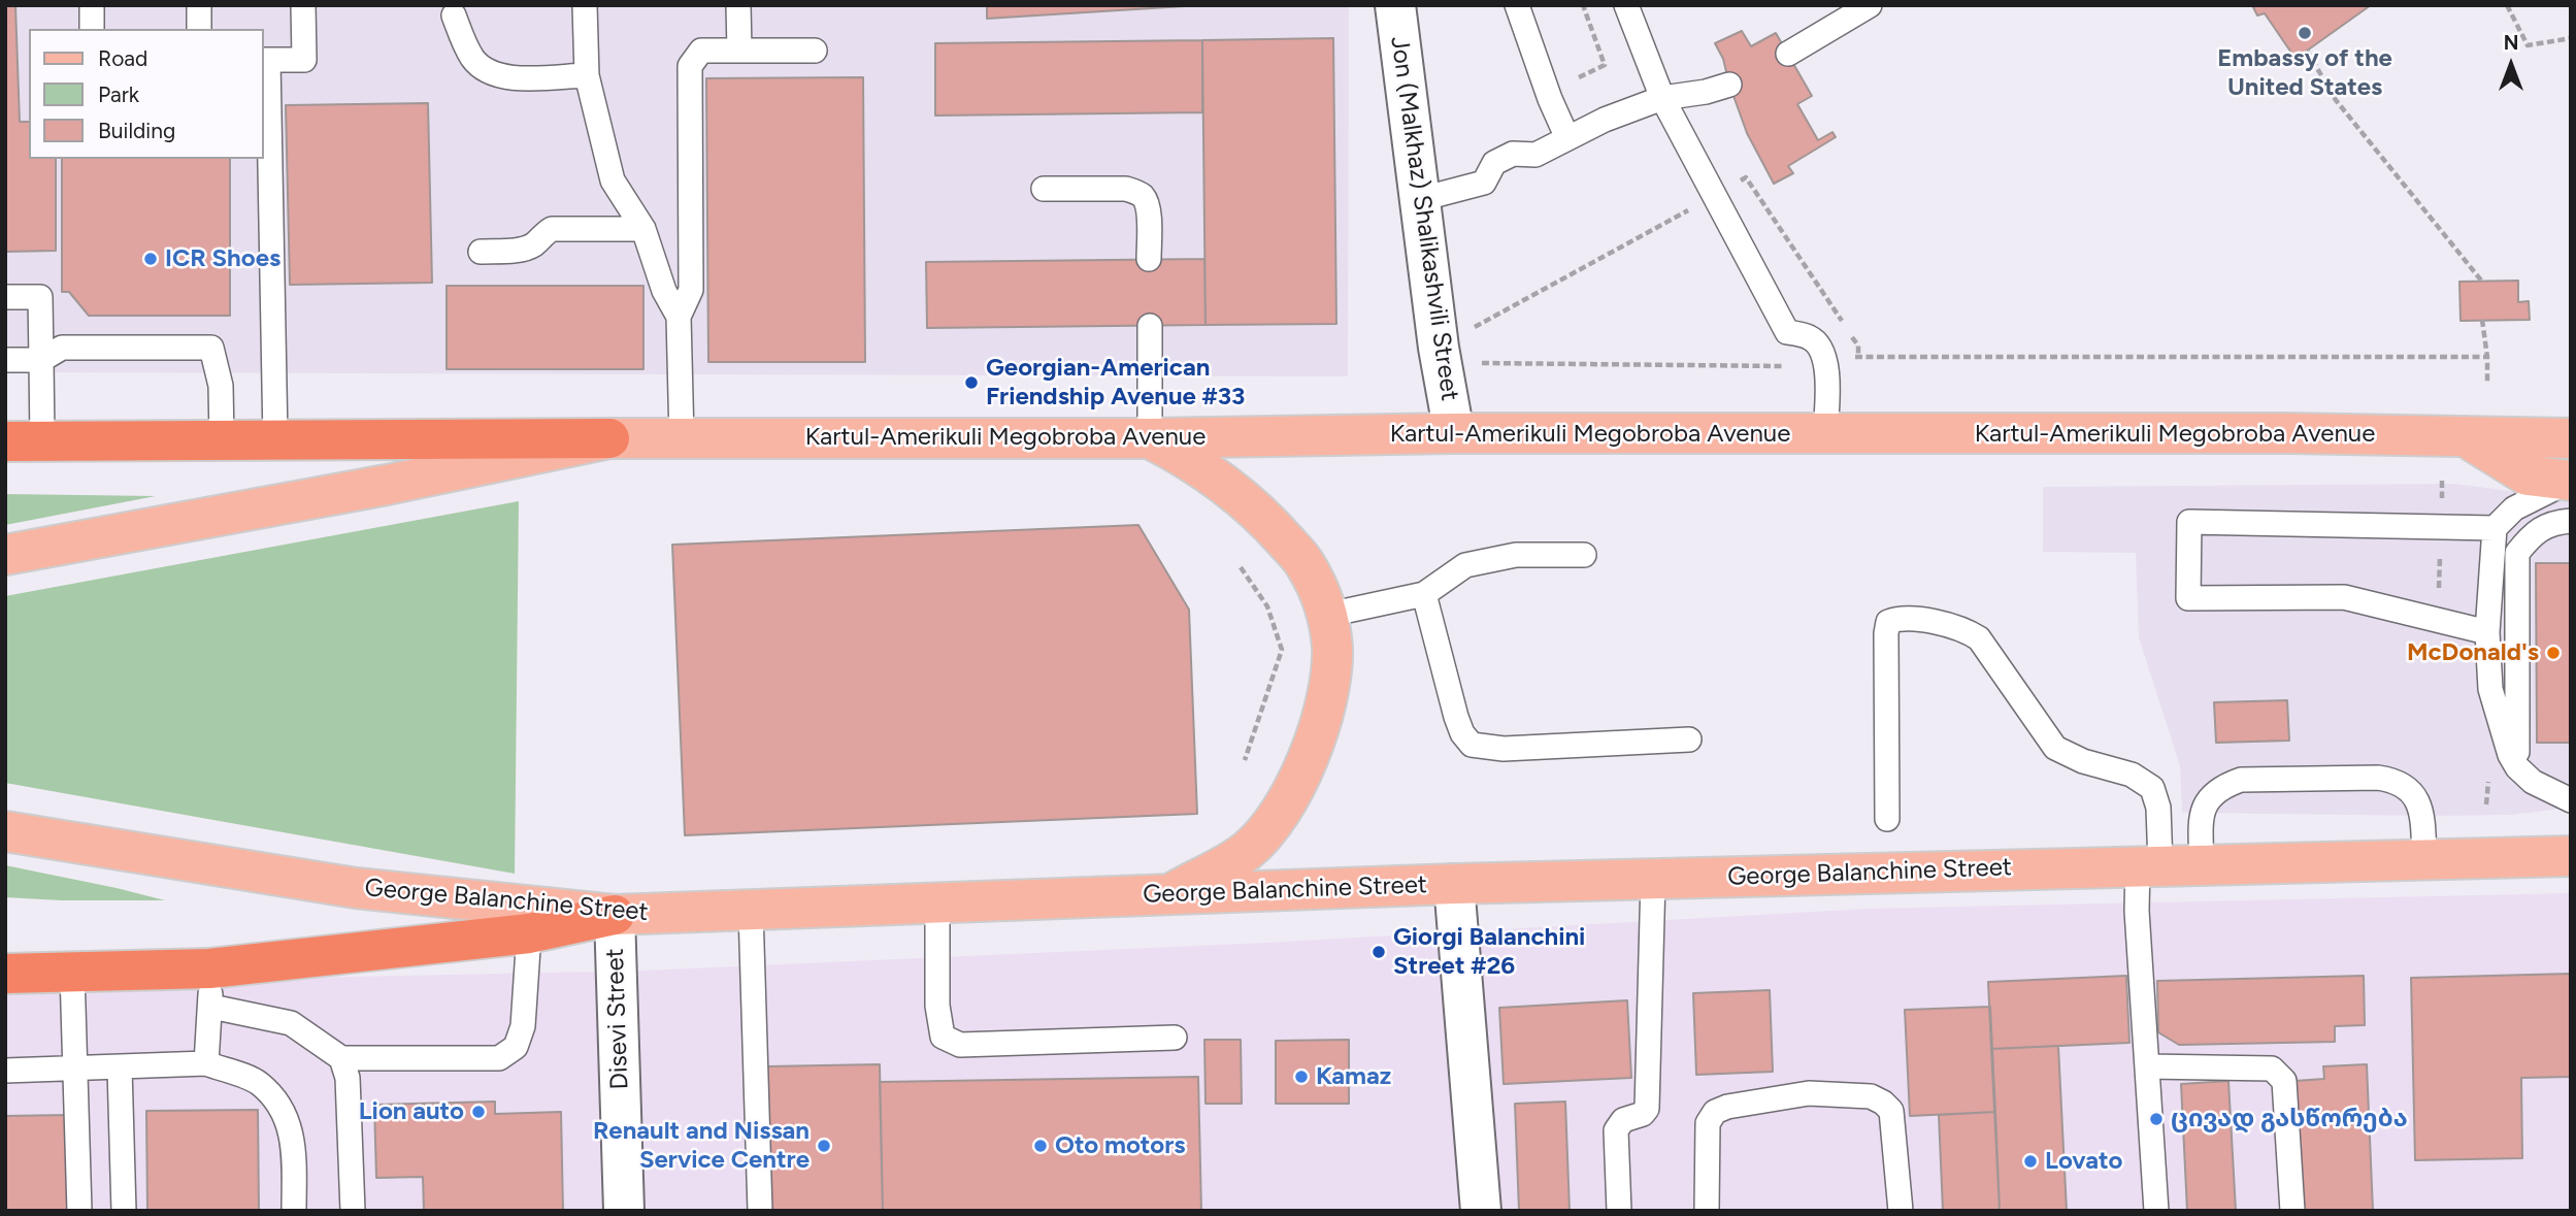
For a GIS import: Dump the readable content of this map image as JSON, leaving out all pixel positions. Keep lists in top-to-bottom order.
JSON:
{
  "streets": {
    "main road": ["Kartul-Amerikuli Megobroba Avenue", "George Balanchine Street"],
    "street": ["Jon (Malkhaz) Shalikashvili Street", "Disevi Street"]
  },
  "crossings": [
    ["Jon (Malkhaz) Shalikashvili Street", "Kartul-Amerikuli Megobroba Avenue"],
    ["George Balanchine Street", "Disevi Street"]
  ],
  "places": [
    "Embassy of the United States",
    "ICR Shoes",
    "Georgian-American Friendship Avenue #33",
    "McDonald's",
    "Giorgi Balanchini Street #26",
    "Kamaz",
    "Lion auto",
    "ცივად გასწორება",
    "Renault and Nissan Service Centre",
    "Oto motors",
    "Lovato"
  ],
  "legend": ["Road", "Park", "Building"],
  "north": "top"
}
